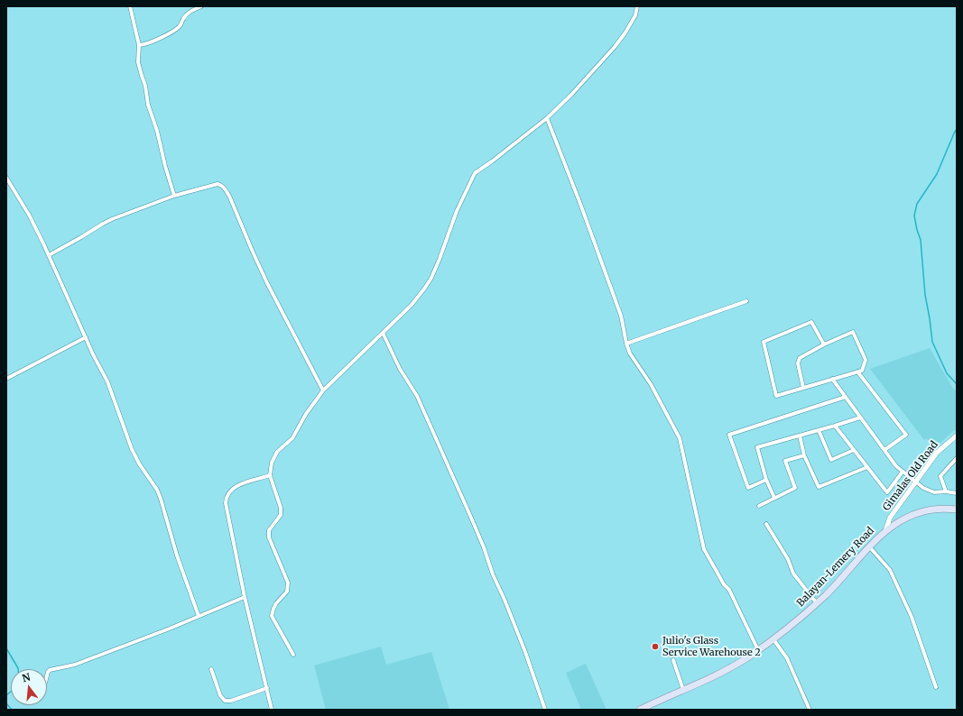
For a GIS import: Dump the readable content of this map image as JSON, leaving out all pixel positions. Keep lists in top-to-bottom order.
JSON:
{
  "streets": {
    "main road": ["Balayan-Lemery Road"],
    "street": ["Gimalas Old Road"]
  },
  "crossings": [
    ["Gimalas Old Road", "Balayan-Lemery Road"]
  ],
  "places": ["Julio's Glass Service Warehouse 2"],
  "north": "top"
}
